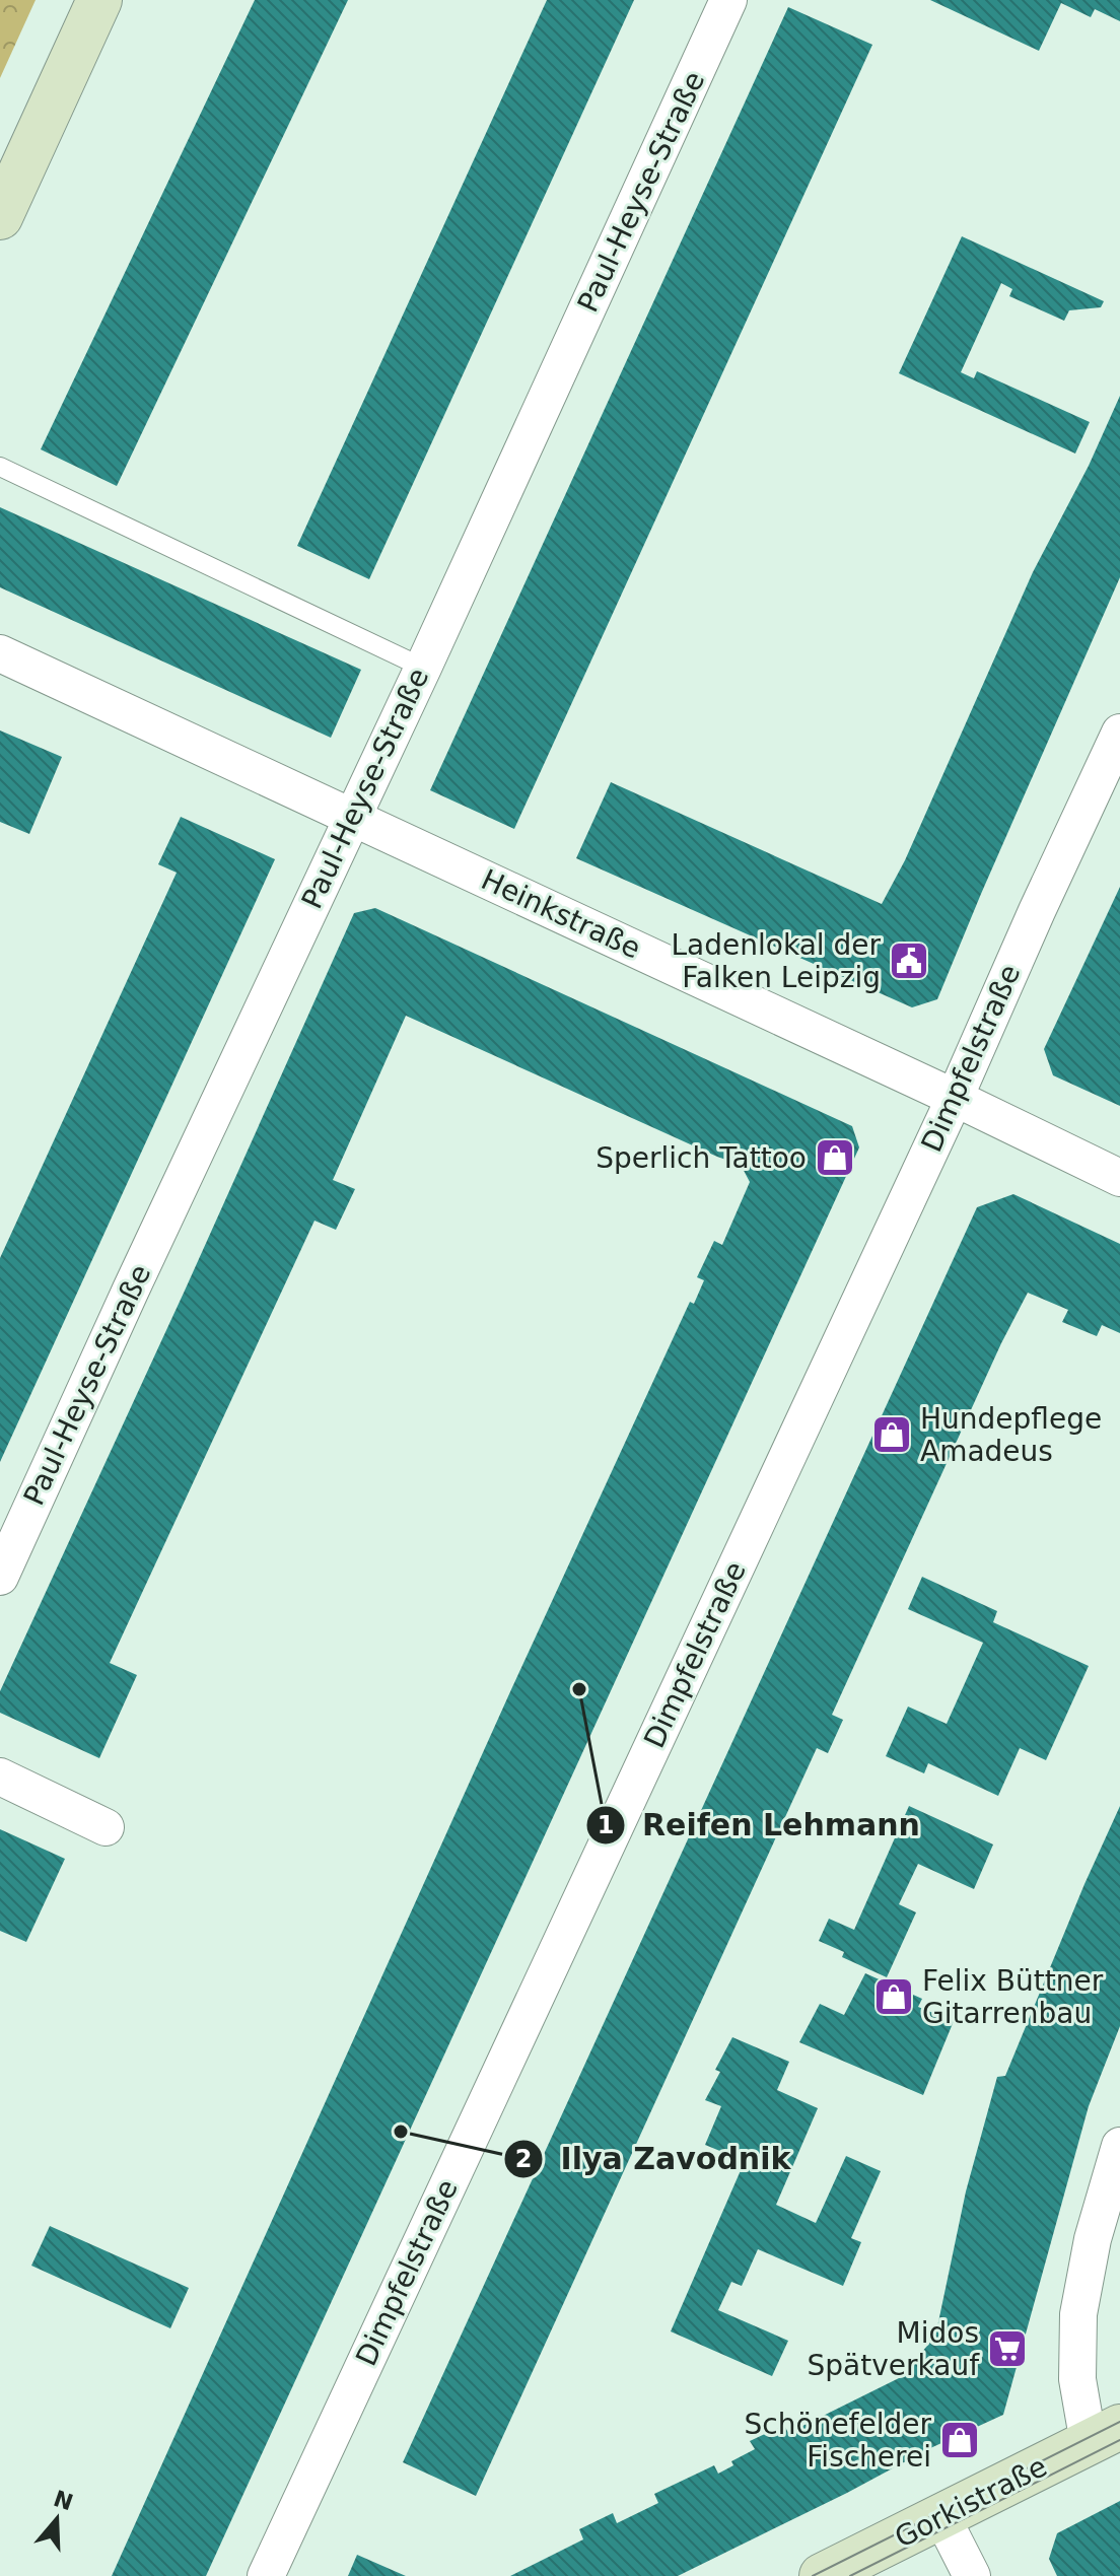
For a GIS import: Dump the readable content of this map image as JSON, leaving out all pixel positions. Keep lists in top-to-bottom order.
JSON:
{
  "streets": {
    "main road": ["Gorkistraße"],
    "street": ["Paul-Heyse-Straße", "Heinkstraße", "Dimpfelstraße"]
  },
  "crossings": [
    ["Paul-Heyse-Straße", "Heinkstraße"],
    ["Heinkstraße", "Dimpfelstraße"]
  ],
  "places": {
    "public building": ["Ladenlokal der Falken Leipzig"],
    "shop": [
      "Sperlich Tattoo",
      "Hundepflege Amadeus",
      "Felix Büttner Gitarrenbau",
      "Schönefelder Fischerei"
    ],
    "other": ["Reifen Lehmann", "Ilya Zavodnik"],
    "supermarket": ["Midos Spätverkauf"]
  },
  "north": "top"
}
